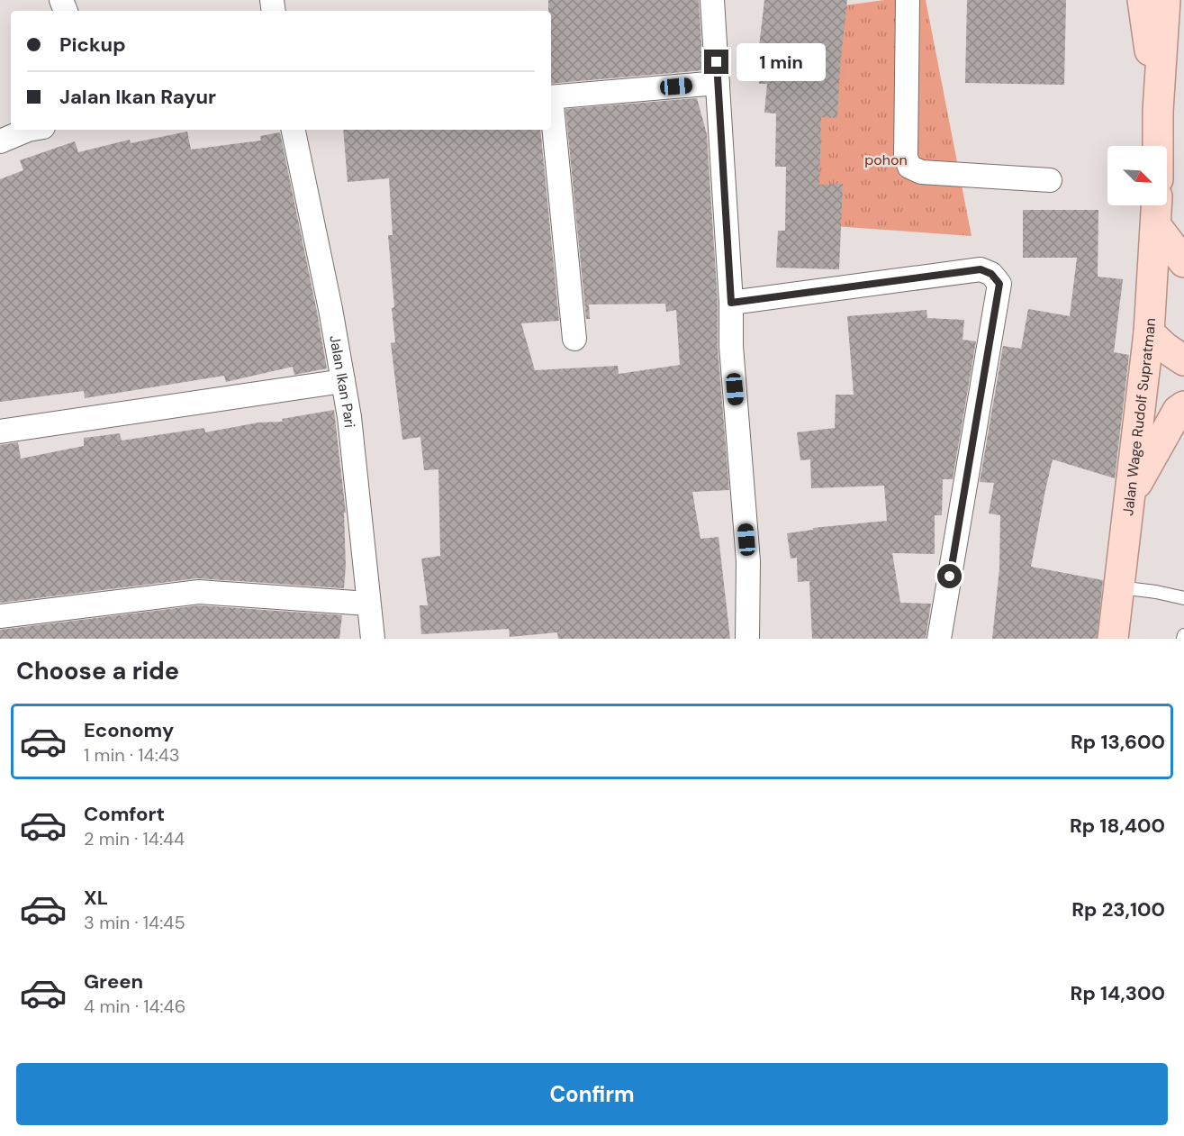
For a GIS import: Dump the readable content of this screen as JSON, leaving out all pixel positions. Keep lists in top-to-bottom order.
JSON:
{
  "streets": {
    "main road": ["Jalan Wage Rudolf Supratman"],
    "street": ["Jalan Ikan Pari"]
  },
  "parks": ["pohon"],
  "north": "bottom right",
  "page": {
    "banner": ["Pickup", "Jalan Ikan Rayur"],
    "bubble": "1 min",
    "heading": "Choose a ride",
    "list": [
      {
        "name": "Economy",
        "note": "1 min · 14:43",
        "value": "Rp 13,600"
      },
      {
        "name": "Comfort",
        "note": "2 min · 14:44",
        "value": "Rp 18,400"
      },
      {
        "name": "XL",
        "note": "3 min · 14:45",
        "value": "Rp 23,100"
      },
      {
        "name": "Green",
        "note": "4 min · 14:46",
        "value": "Rp 14,300"
      }
    ],
    "buttons": "Confirm"
  }
}
